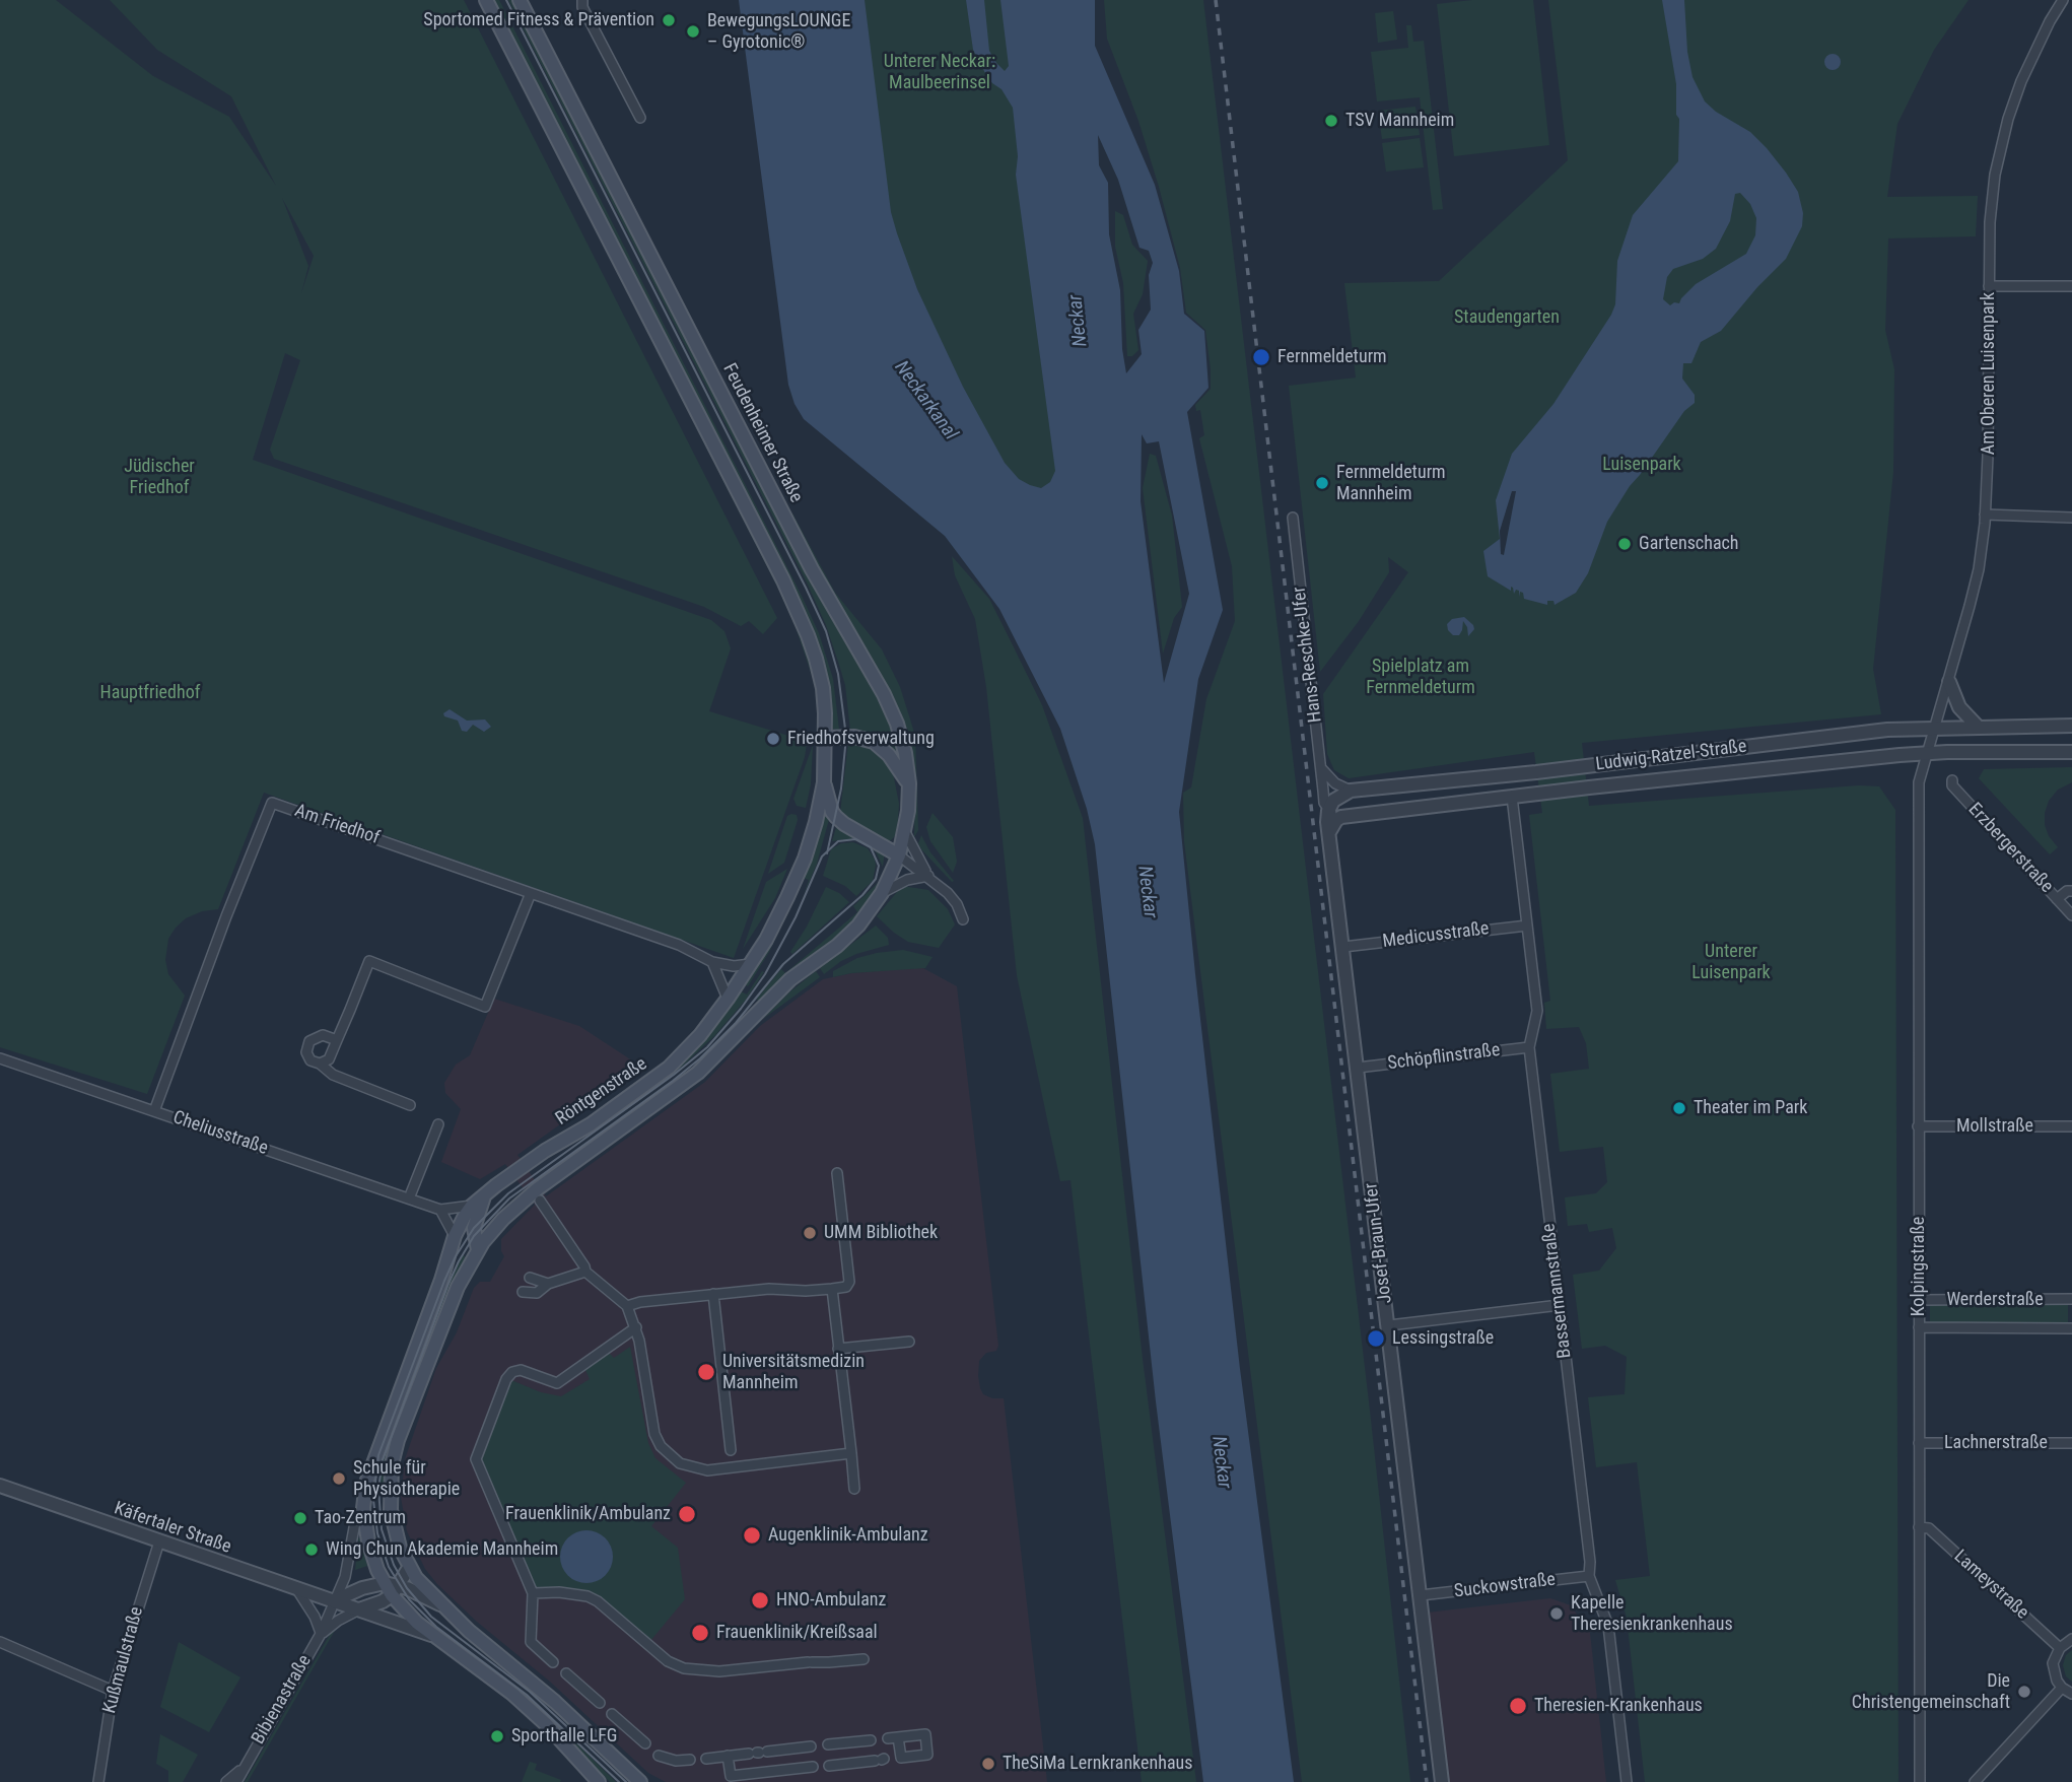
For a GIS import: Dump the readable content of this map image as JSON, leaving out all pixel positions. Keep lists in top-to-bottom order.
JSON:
{
  "streets": {
    "main road": ["Feudenheimer Straße", "Röntgenstraße", "Käfertaler Straße"],
    "street": [
      "Am Oberen Luisenpark",
      "Hans-Reschke-Ufer",
      "Ludwig-Ratzel-Straße",
      "Am Friedhof",
      "Erzbergerstraße",
      "Medicusstraße",
      "Schöpflinstraße",
      "Mollstraße",
      "Cheliusstraße",
      "Josef-Braun-Ufer",
      "Kolpingstraße",
      "Bassermannstraße",
      "Werderstraße",
      "Lachnerstraße",
      "Lameystraße",
      "Suckowstraße",
      "Kußmaulstraße",
      "Bibienastraße"
    ]
  },
  "crossings": [
    ["Am Oberen Luisenpark", "Ludwig-Ratzel-Straße"],
    ["Am Oberen Luisenpark", "Kolpingstraße"],
    ["Hans-Reschke-Ufer", "Ludwig-Ratzel-Straße"],
    ["Hans-Reschke-Ufer", "Josef-Braun-Ufer"],
    ["Ludwig-Ratzel-Straße", "Josef-Braun-Ufer"],
    ["Ludwig-Ratzel-Straße", "Kolpingstraße"],
    ["Ludwig-Ratzel-Straße", "Bassermannstraße"],
    ["Am Friedhof", "Röntgenstraße"],
    ["Am Friedhof", "Cheliusstraße"],
    ["Medicusstraße", "Josef-Braun-Ufer"],
    ["Medicusstraße", "Bassermannstraße"],
    ["Schöpflinstraße", "Josef-Braun-Ufer"],
    ["Schöpflinstraße", "Bassermannstraße"],
    ["Röntgenstraße", "Cheliusstraße"],
    ["Röntgenstraße", "Käfertaler Straße"],
    ["Röntgenstraße", "Bibienastraße"],
    ["Mollstraße", "Kolpingstraße"],
    ["Josef-Braun-Ufer", "Suckowstraße"],
    ["Kolpingstraße", "Werderstraße"],
    ["Kolpingstraße", "Lachnerstraße"],
    ["Kolpingstraße", "Lameystraße"],
    ["Bassermannstraße", "Suckowstraße"],
    ["Käfertaler Straße", "Kußmaulstraße"],
    ["Käfertaler Straße", "Bibienastraße"]
  ],
  "water": ["Neckar", "Neckarkanal"],
  "parks": [
    "Unterer Neckar: Maulbeerinsel",
    "Staudengarten",
    "Luisenpark",
    "Jüdischer Friedhof",
    "Spielplatz am Fernmeldeturm",
    "Hauptfriedhof",
    "Unterer Luisenpark"
  ],
  "places": [
    "Sportomed Fitness & Prävention",
    "BewegungsLOUNGE – Gyrotonic®",
    "TSV Mannheim",
    "Fernmeldeturm",
    "Fernmeldeturm Mannheim",
    "Gartenschach",
    "Friedhofsverwaltung",
    "Theater im Park",
    "UMM Bibliothek",
    "Lessingstraße",
    "Universitätsmedizin Mannheim",
    "Schule für Physiotherapie",
    "Frauenklinik/Ambulanz",
    "Tao-Zentrum",
    "Augenklinik-Ambulanz",
    "Wing Chun Akademie Mannheim",
    "HNO-Ambulanz",
    "Kapelle Theresienkrankenhaus",
    "Frauenklinik/Kreißsaal",
    "Die Christengemeinschaft",
    "Theresien-Krankenhaus",
    "Sporthalle LFG",
    "TheSiMa Lernkrankenhaus"
  ]
}
